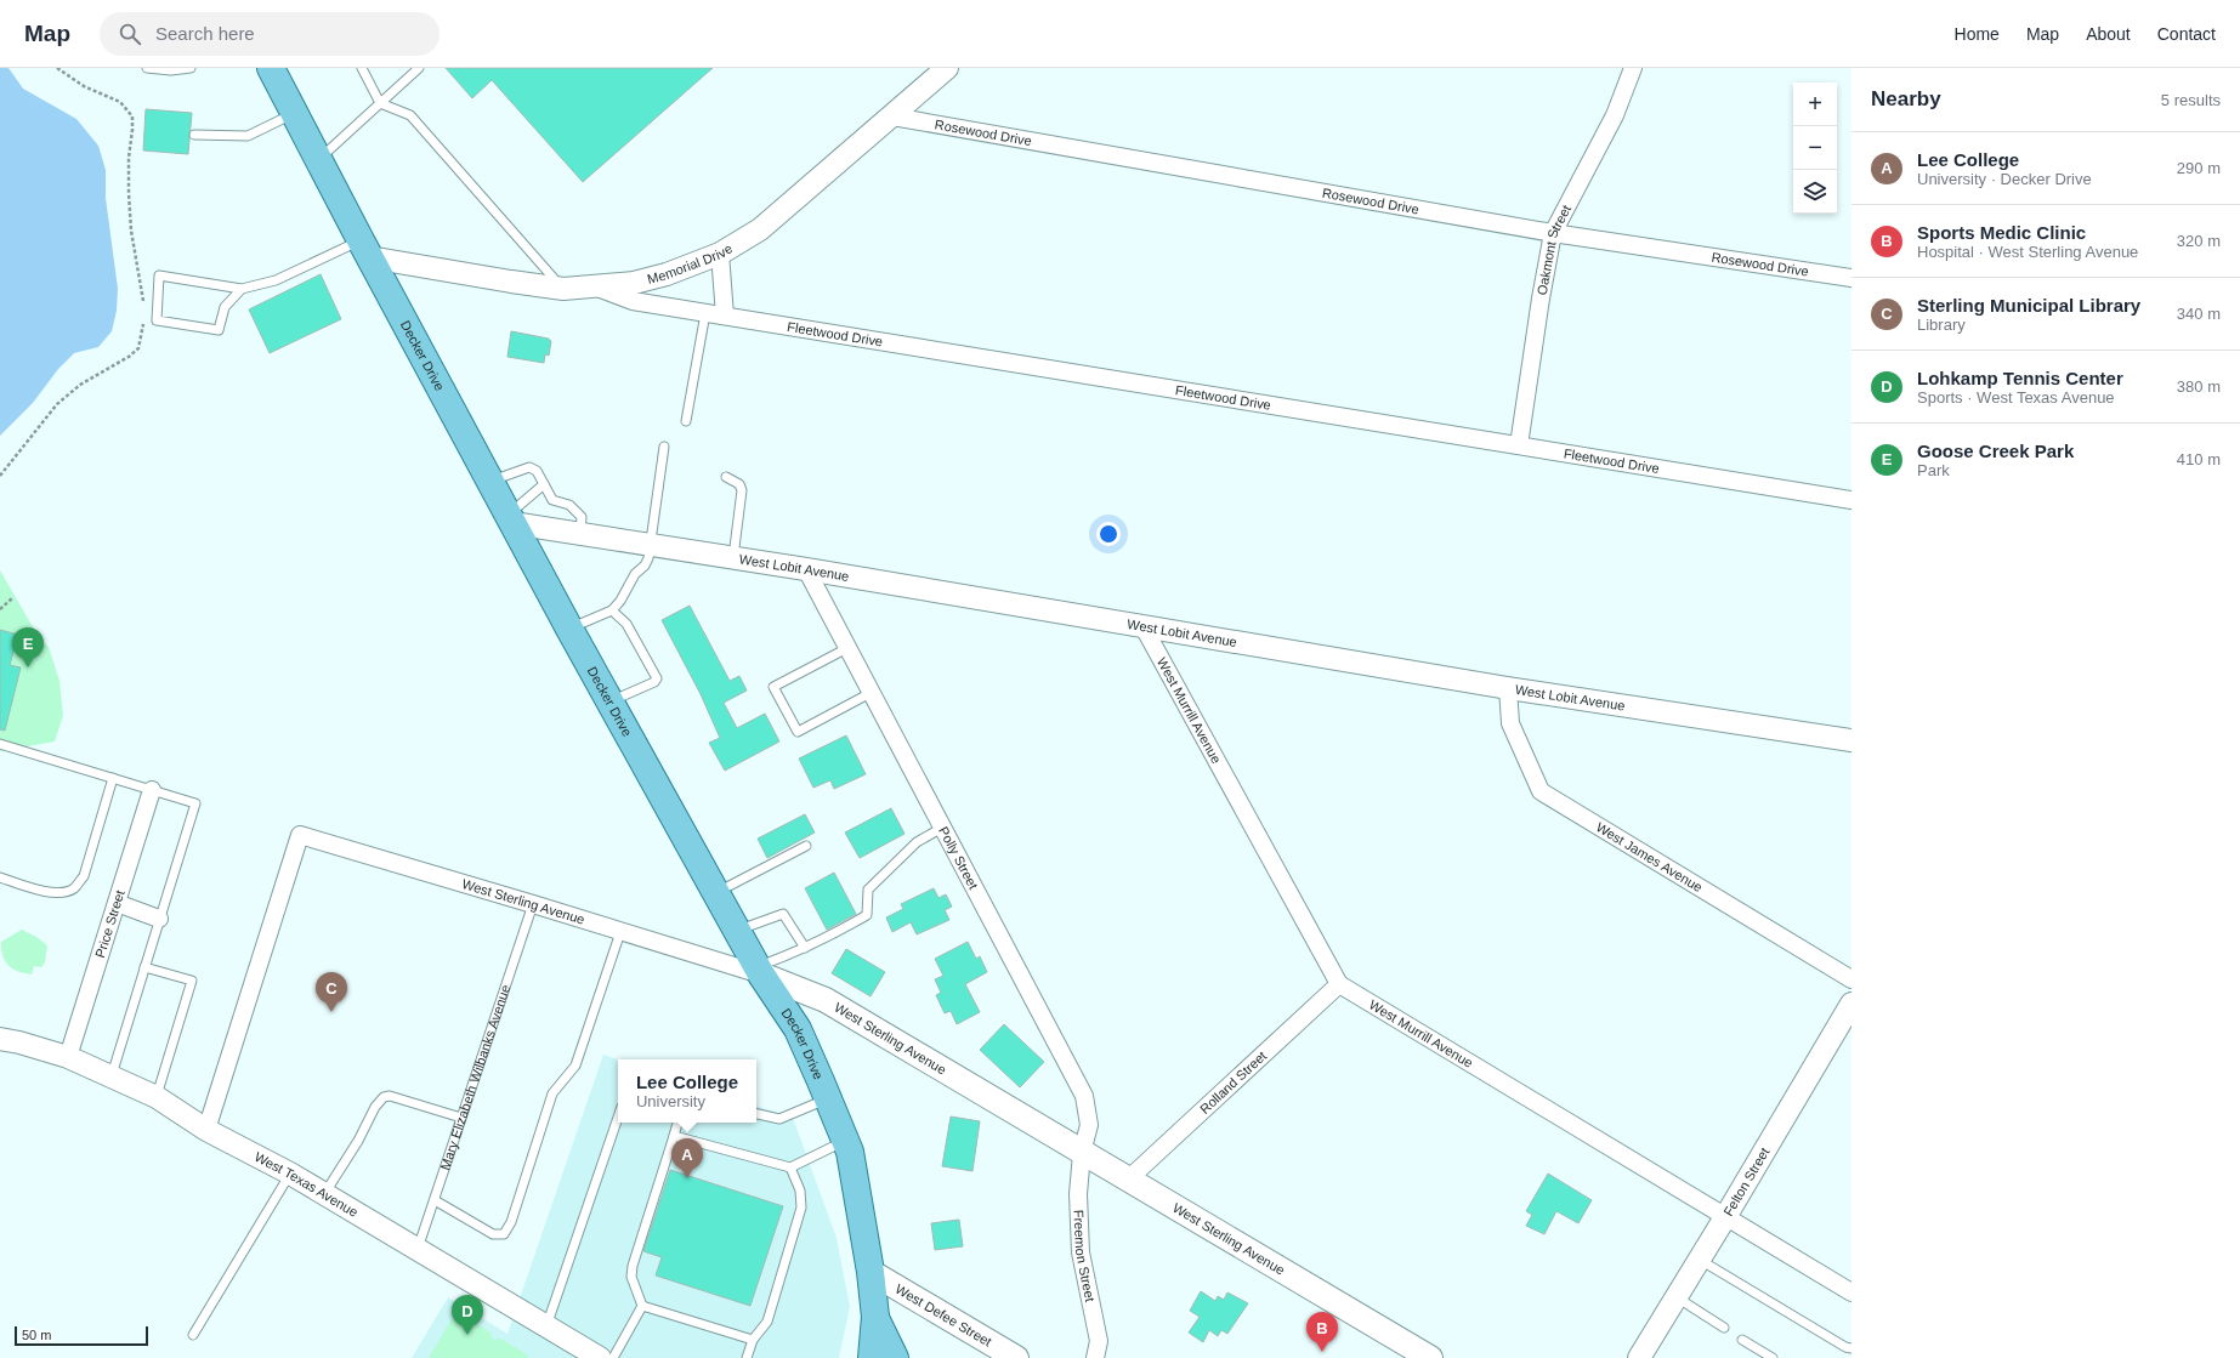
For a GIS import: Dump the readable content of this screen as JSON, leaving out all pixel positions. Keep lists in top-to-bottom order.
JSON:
{
  "streets": {
    "main road": ["Decker Drive", "West Sterling Avenue", "West Defee Street"],
    "street": [
      "Rosewood Drive",
      "Oakmont Street",
      "Memorial Drive",
      "Fleetwood Drive",
      "West Lobit Avenue",
      "West Murrill Avenue",
      "West James Avenue",
      "Polly Street",
      "Price Street",
      "Rolland Street",
      "Felton Street",
      "West Texas Avenue",
      "Freemon Street"
    ],
    "lane": ["Mary Elizabeth Wilbanks Avenue"]
  },
  "crossings": [
    ["Rosewood Drive", "Oakmont Street"],
    ["Rosewood Drive", "Memorial Drive"],
    ["Oakmont Street", "Fleetwood Drive"],
    ["Memorial Drive", "Fleetwood Drive"],
    ["Memorial Drive", "Decker Drive"],
    ["Decker Drive", "West Lobit Avenue"],
    ["Decker Drive", "West Sterling Avenue"],
    ["Decker Drive", "West Defee Street"],
    ["West Lobit Avenue", "West Murrill Avenue"],
    ["West Lobit Avenue", "West James Avenue"],
    ["West Lobit Avenue", "Polly Street"],
    ["West Murrill Avenue", "Rolland Street"],
    ["West Murrill Avenue", "Felton Street"],
    ["Polly Street", "West Sterling Avenue"],
    ["Polly Street", "Freemon Street"],
    ["West Sterling Avenue", "Mary Elizabeth Wilbanks Avenue"],
    ["West Sterling Avenue", "Rolland Street"],
    ["West Sterling Avenue", "West Texas Avenue"],
    ["West Sterling Avenue", "Freemon Street"],
    ["Price Street", "West Texas Avenue"],
    ["Mary Elizabeth Wilbanks Avenue", "West Texas Avenue"]
  ],
  "scale_bar": "50 m",
  "page": {
    "header": "Map",
    "search": "Search here",
    "nav": [
      "Home",
      "Map",
      "About",
      "Contact"
    ],
    "heading": ["Nearby", "5 results"],
    "map_buttons": ["+", "−"],
    "list": [
      {
        "mark": "A",
        "name": "Lee College",
        "note": "University · Decker Drive",
        "value": "290 m"
      },
      {
        "mark": "B",
        "name": "Sports Medic Clinic",
        "note": "Hospital · West Sterling Avenue",
        "value": "320 m"
      },
      {
        "mark": "C",
        "name": "Sterling Municipal Library",
        "note": "Library",
        "value": "340 m"
      },
      {
        "mark": "D",
        "name": "Lohkamp Tennis Center",
        "note": "Sports · West Texas Avenue",
        "value": "380 m"
      },
      {
        "mark": "E",
        "name": "Goose Creek Park",
        "note": "Park",
        "value": "410 m"
      }
    ],
    "pins": [
      "E",
      "C",
      "A",
      "D",
      "B"
    ],
    "popup": ["Lee College", "University"],
    "scale": "50 m"
  }
}
